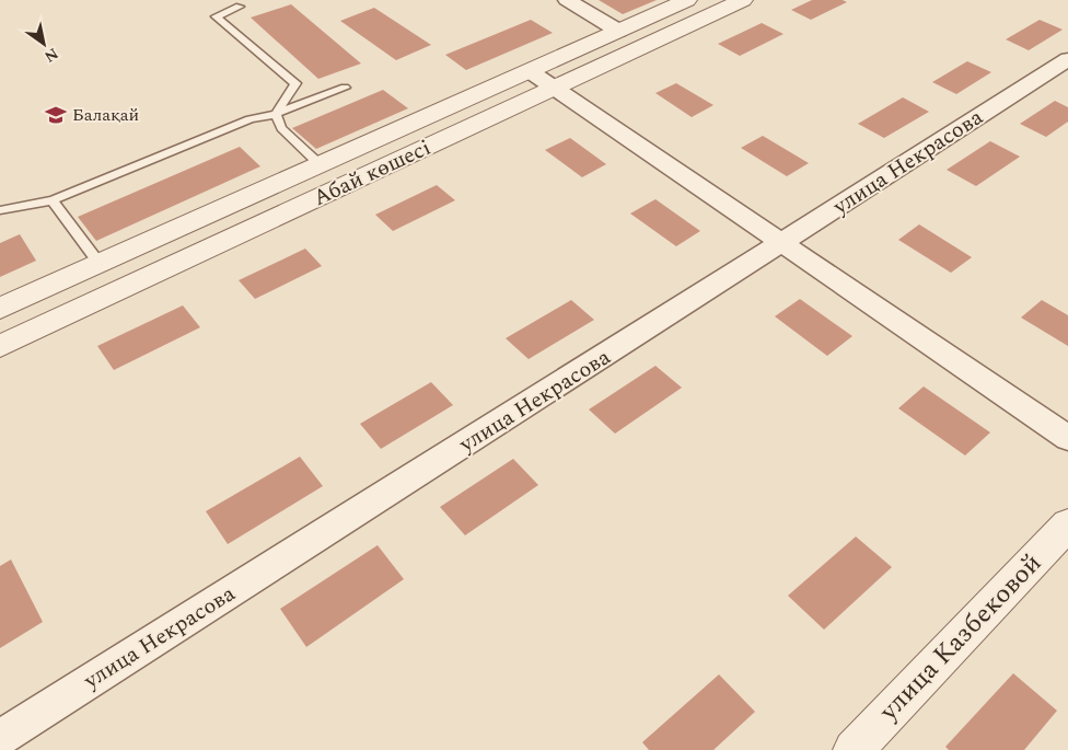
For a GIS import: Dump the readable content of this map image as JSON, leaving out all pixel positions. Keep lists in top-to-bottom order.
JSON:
{
  "streets": {
    "street": ["улица Некрасова", "Абай көшесі", "улица Казбековой"]
  },
  "places": {
    "school or university": ["Балақай"]
  },
  "north": "bottom right"
}
